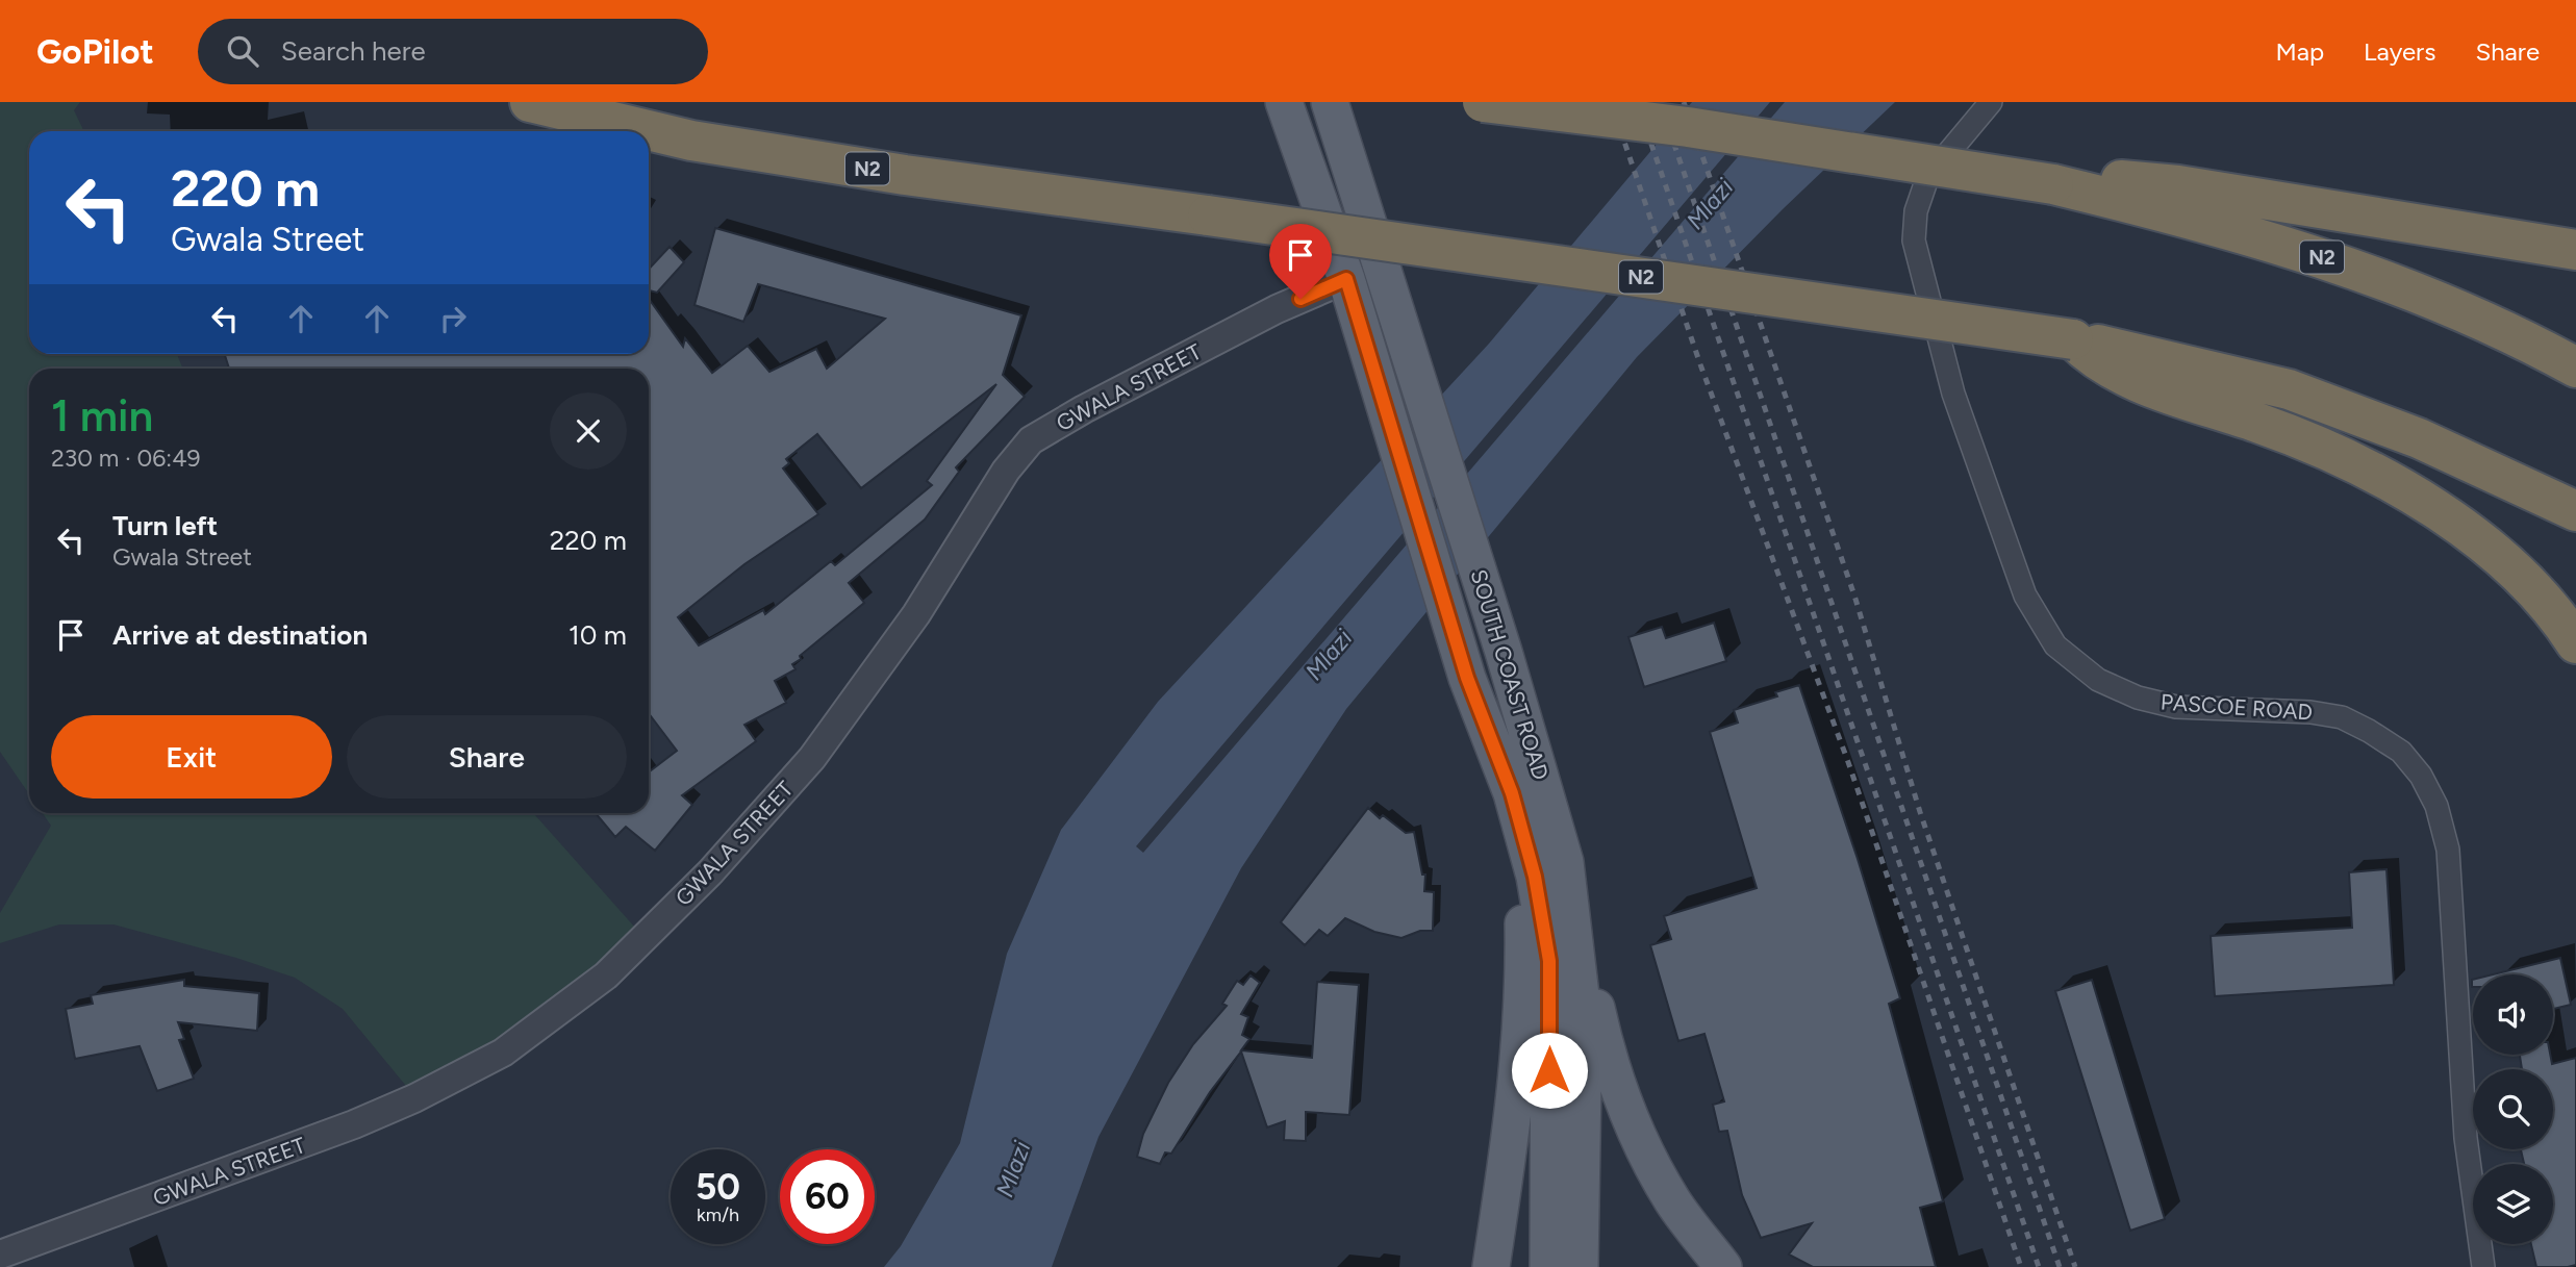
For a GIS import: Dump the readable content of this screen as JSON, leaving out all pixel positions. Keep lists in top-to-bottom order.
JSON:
{
  "streets": {
    "highway": ["N2"],
    "main road": ["SOUTH COAST ROAD"],
    "street": ["GWALA STREET", "PASCOE ROAD"]
  },
  "crossings": [
    ["GWALA STREET", "SOUTH COAST ROAD"]
  ],
  "water": ["Mlazi"],
  "page": {
    "header": "GoPilot",
    "search": "Search here",
    "nav": ["Map", "Layers", "Share"],
    "turn": ["220 m", "Gwala Street"],
    "heading": ["1 min", "230 m · 06:49"],
    "list": [
      {
        "name": "Turn left",
        "note": "Gwala Street",
        "value": "220 m"
      },
      {
        "name": "Arrive at destination",
        "value": "10 m"
      }
    ],
    "buttons": ["Exit", "Share"],
    "speed": "50 km/h",
    "limit": "60"
  }
}
